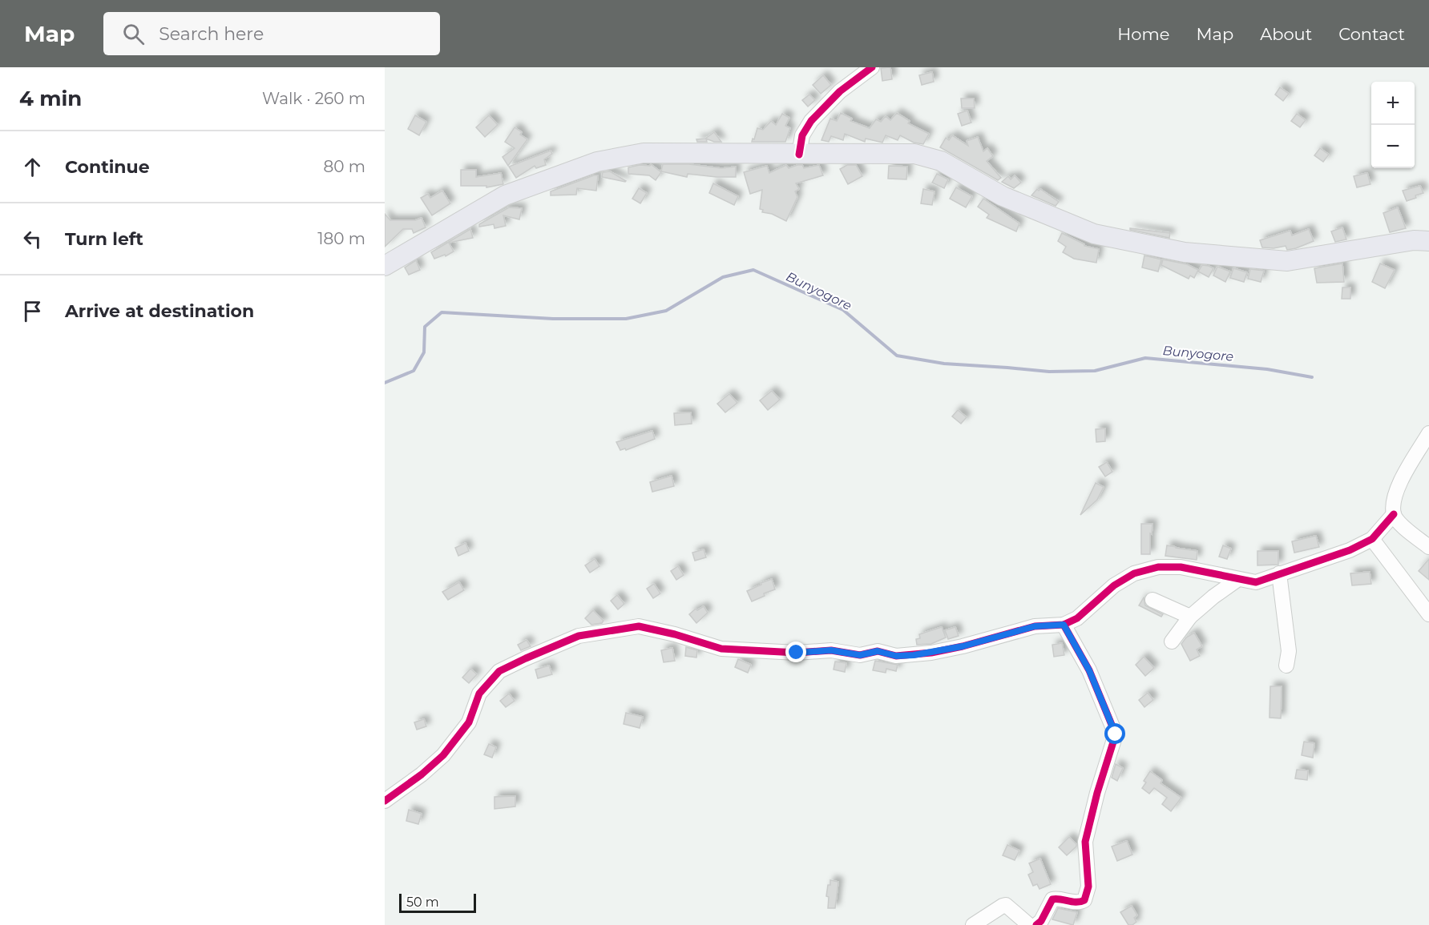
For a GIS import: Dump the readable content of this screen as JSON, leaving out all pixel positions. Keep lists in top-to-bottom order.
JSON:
{
  "water": ["Bunyogore"],
  "scale_bar": "50 m",
  "page": {
    "header": "Map",
    "search": "Search here",
    "nav": [
      "Home",
      "Map",
      "About",
      "Contact"
    ],
    "heading": ["4 min", "Walk · 260 m"],
    "map_buttons": ["+", "−"],
    "list": [
      ["Continue", "80 m"],
      ["Turn left", "180 m"],
      "Arrive at destination"
    ],
    "scale": "50 m"
  }
}
